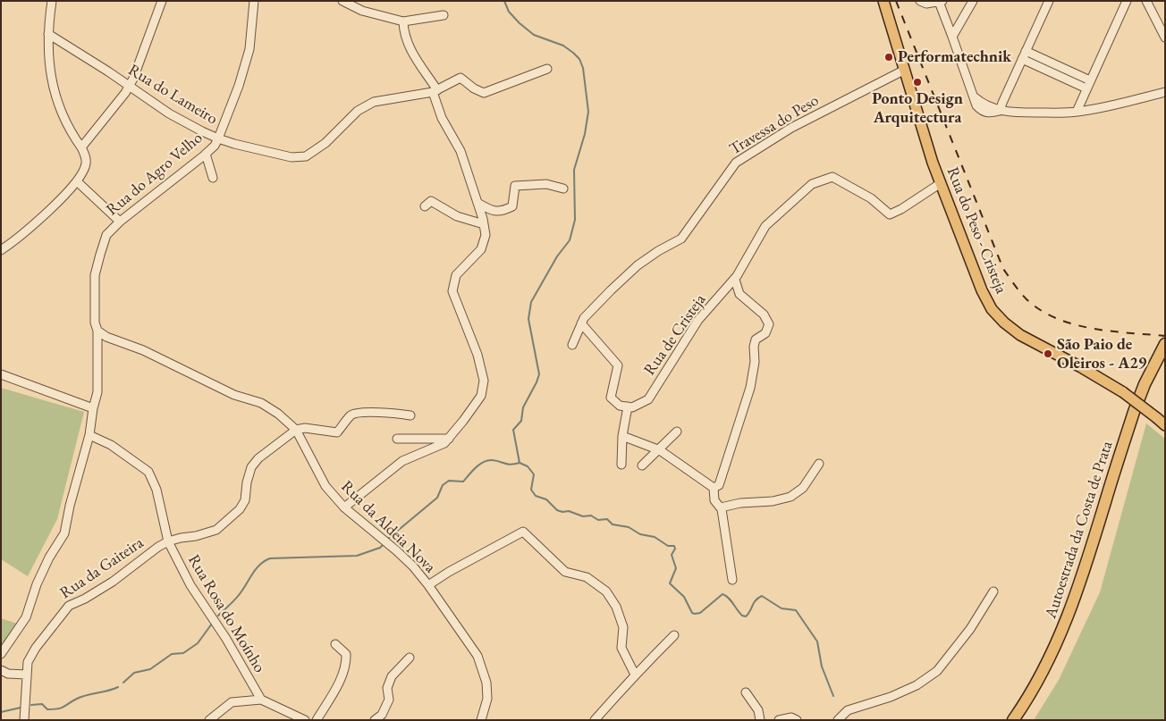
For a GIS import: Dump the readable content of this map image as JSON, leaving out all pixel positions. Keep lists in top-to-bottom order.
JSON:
{
  "streets": {
    "highway": ["Autoestrada da Costa de Prata"],
    "main road": ["Rua do Peso - Cristeja"],
    "street": [
      "Rua do Lameiro",
      "Travessa do Peso",
      "Rua do Agro Velho",
      "Rua de Cristeja",
      "Rua da Aldeia Nova",
      "Rua da Gaiteira",
      "Rua Rosa do Moínho"
    ]
  },
  "crossings": [
    ["Rua do Lameiro", "Rua do Agro Velho"],
    ["Travessa do Peso", "Rua do Peso - Cristeja"],
    ["Travessa do Peso", "Rua de Cristeja"],
    ["Rua do Agro Velho", "Rua da Aldeia Nova"],
    ["Rua do Agro Velho", "Rua Rosa do Moínho"],
    ["Rua do Peso - Cristeja", "Rua de Cristeja"],
    ["Rua da Gaiteira", "Rua Rosa do Moínho"]
  ],
  "places": ["Performatechnik", "Ponto Design Arquitectura", "São Paio de Oleiros - A29"]
}
